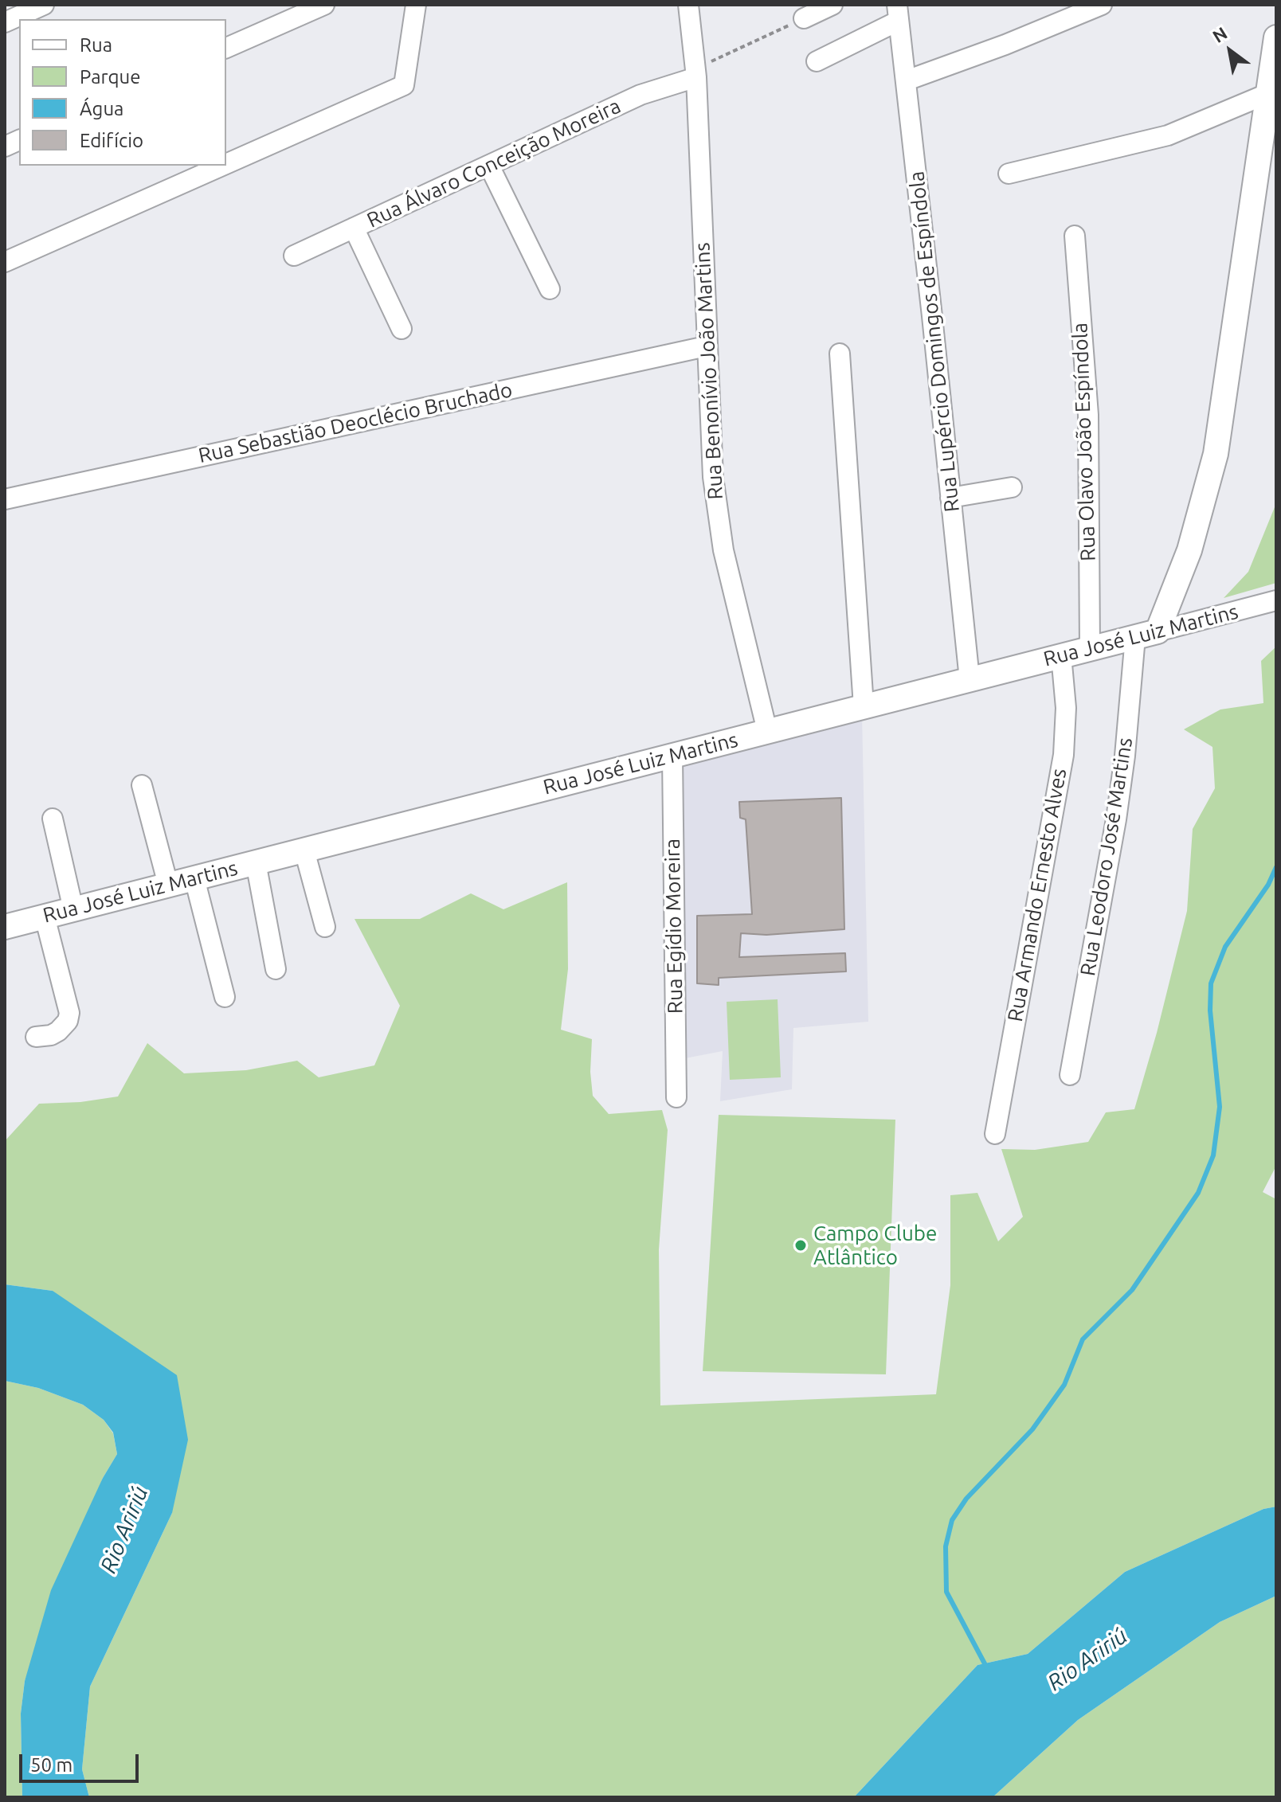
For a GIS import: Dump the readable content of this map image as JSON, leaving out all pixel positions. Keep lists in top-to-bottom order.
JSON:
{
  "streets": {
    "main road": ["Rua José Luiz Martins"],
    "street": [
      "Rua Álvaro Conceição Moreira",
      "Rua Lupércio Domingos de Espíndola",
      "Rua Benonívio João Martins",
      "Rua Sebastião Deoclécio Bruchado",
      "Rua Olavo João Espíndola",
      "Rua Leodoro José Martins",
      "Rua Armando Ernesto Alves",
      "Rua Egídio Moreira"
    ]
  },
  "crossings": [
    ["Rua Álvaro Conceição Moreira", "Rua Benonívio João Martins"],
    ["Rua Lupércio Domingos de Espíndola", "Rua José Luiz Martins"],
    ["Rua Benonívio João Martins", "Rua Sebastião Deoclécio Bruchado"],
    ["Rua Benonívio João Martins", "Rua José Luiz Martins"],
    ["Rua Olavo João Espíndola", "Rua José Luiz Martins"],
    ["Rua José Luiz Martins", "Rua Leodoro José Martins"],
    ["Rua José Luiz Martins", "Rua Armando Ernesto Alves"],
    ["Rua José Luiz Martins", "Rua Egídio Moreira"]
  ],
  "water": ["Rio Aririú"],
  "places": ["Campo Clube Atlântico"],
  "legend": [
    "Rua",
    "Parque",
    "Água",
    "Edifício"
  ],
  "scale_bar": "50 m",
  "north": "top left"
}
